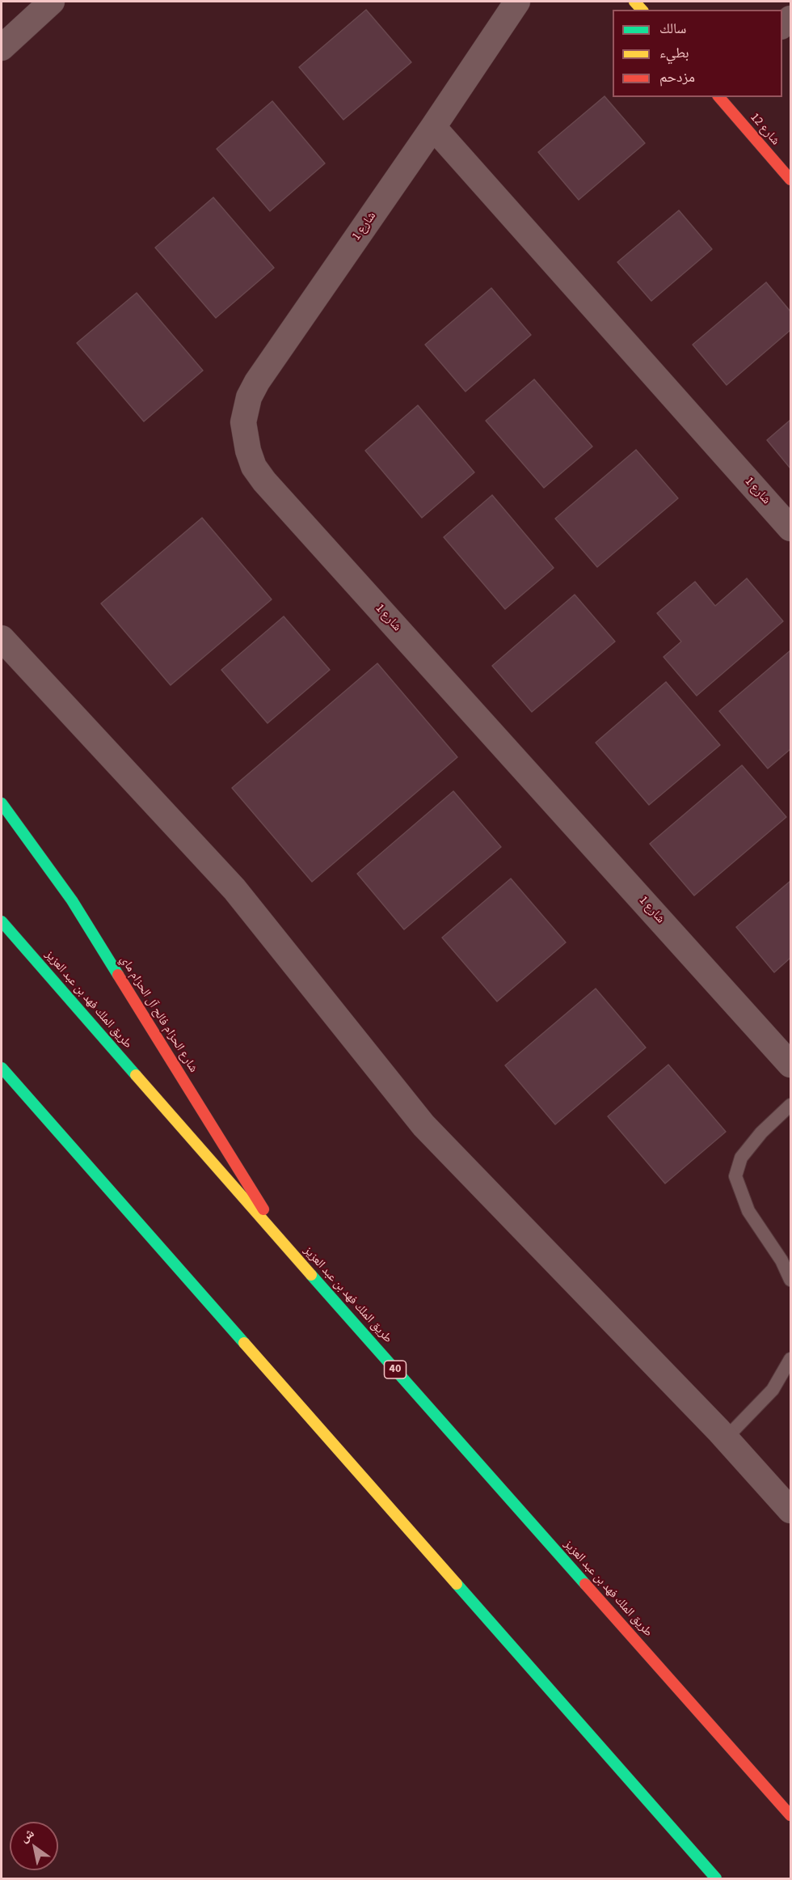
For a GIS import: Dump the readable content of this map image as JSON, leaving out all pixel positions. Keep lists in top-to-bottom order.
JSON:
{
  "streets": {
    "main road": [
      "شارع 12",
      "طريق الملك فهد بن عبد العزيز",
      "شارع الحزام فالح آل الحزام ماي",
      "40"
    ],
    "street": ["شارع 1"]
  },
  "crossings": [
    ["طريق الملك فهد بن عبد العزيز", "شارع الحزام فالح آل الحزام ماي"]
  ],
  "legend": ["سالك", "بطيء", "مزدحم"],
  "north": "top left"
}
